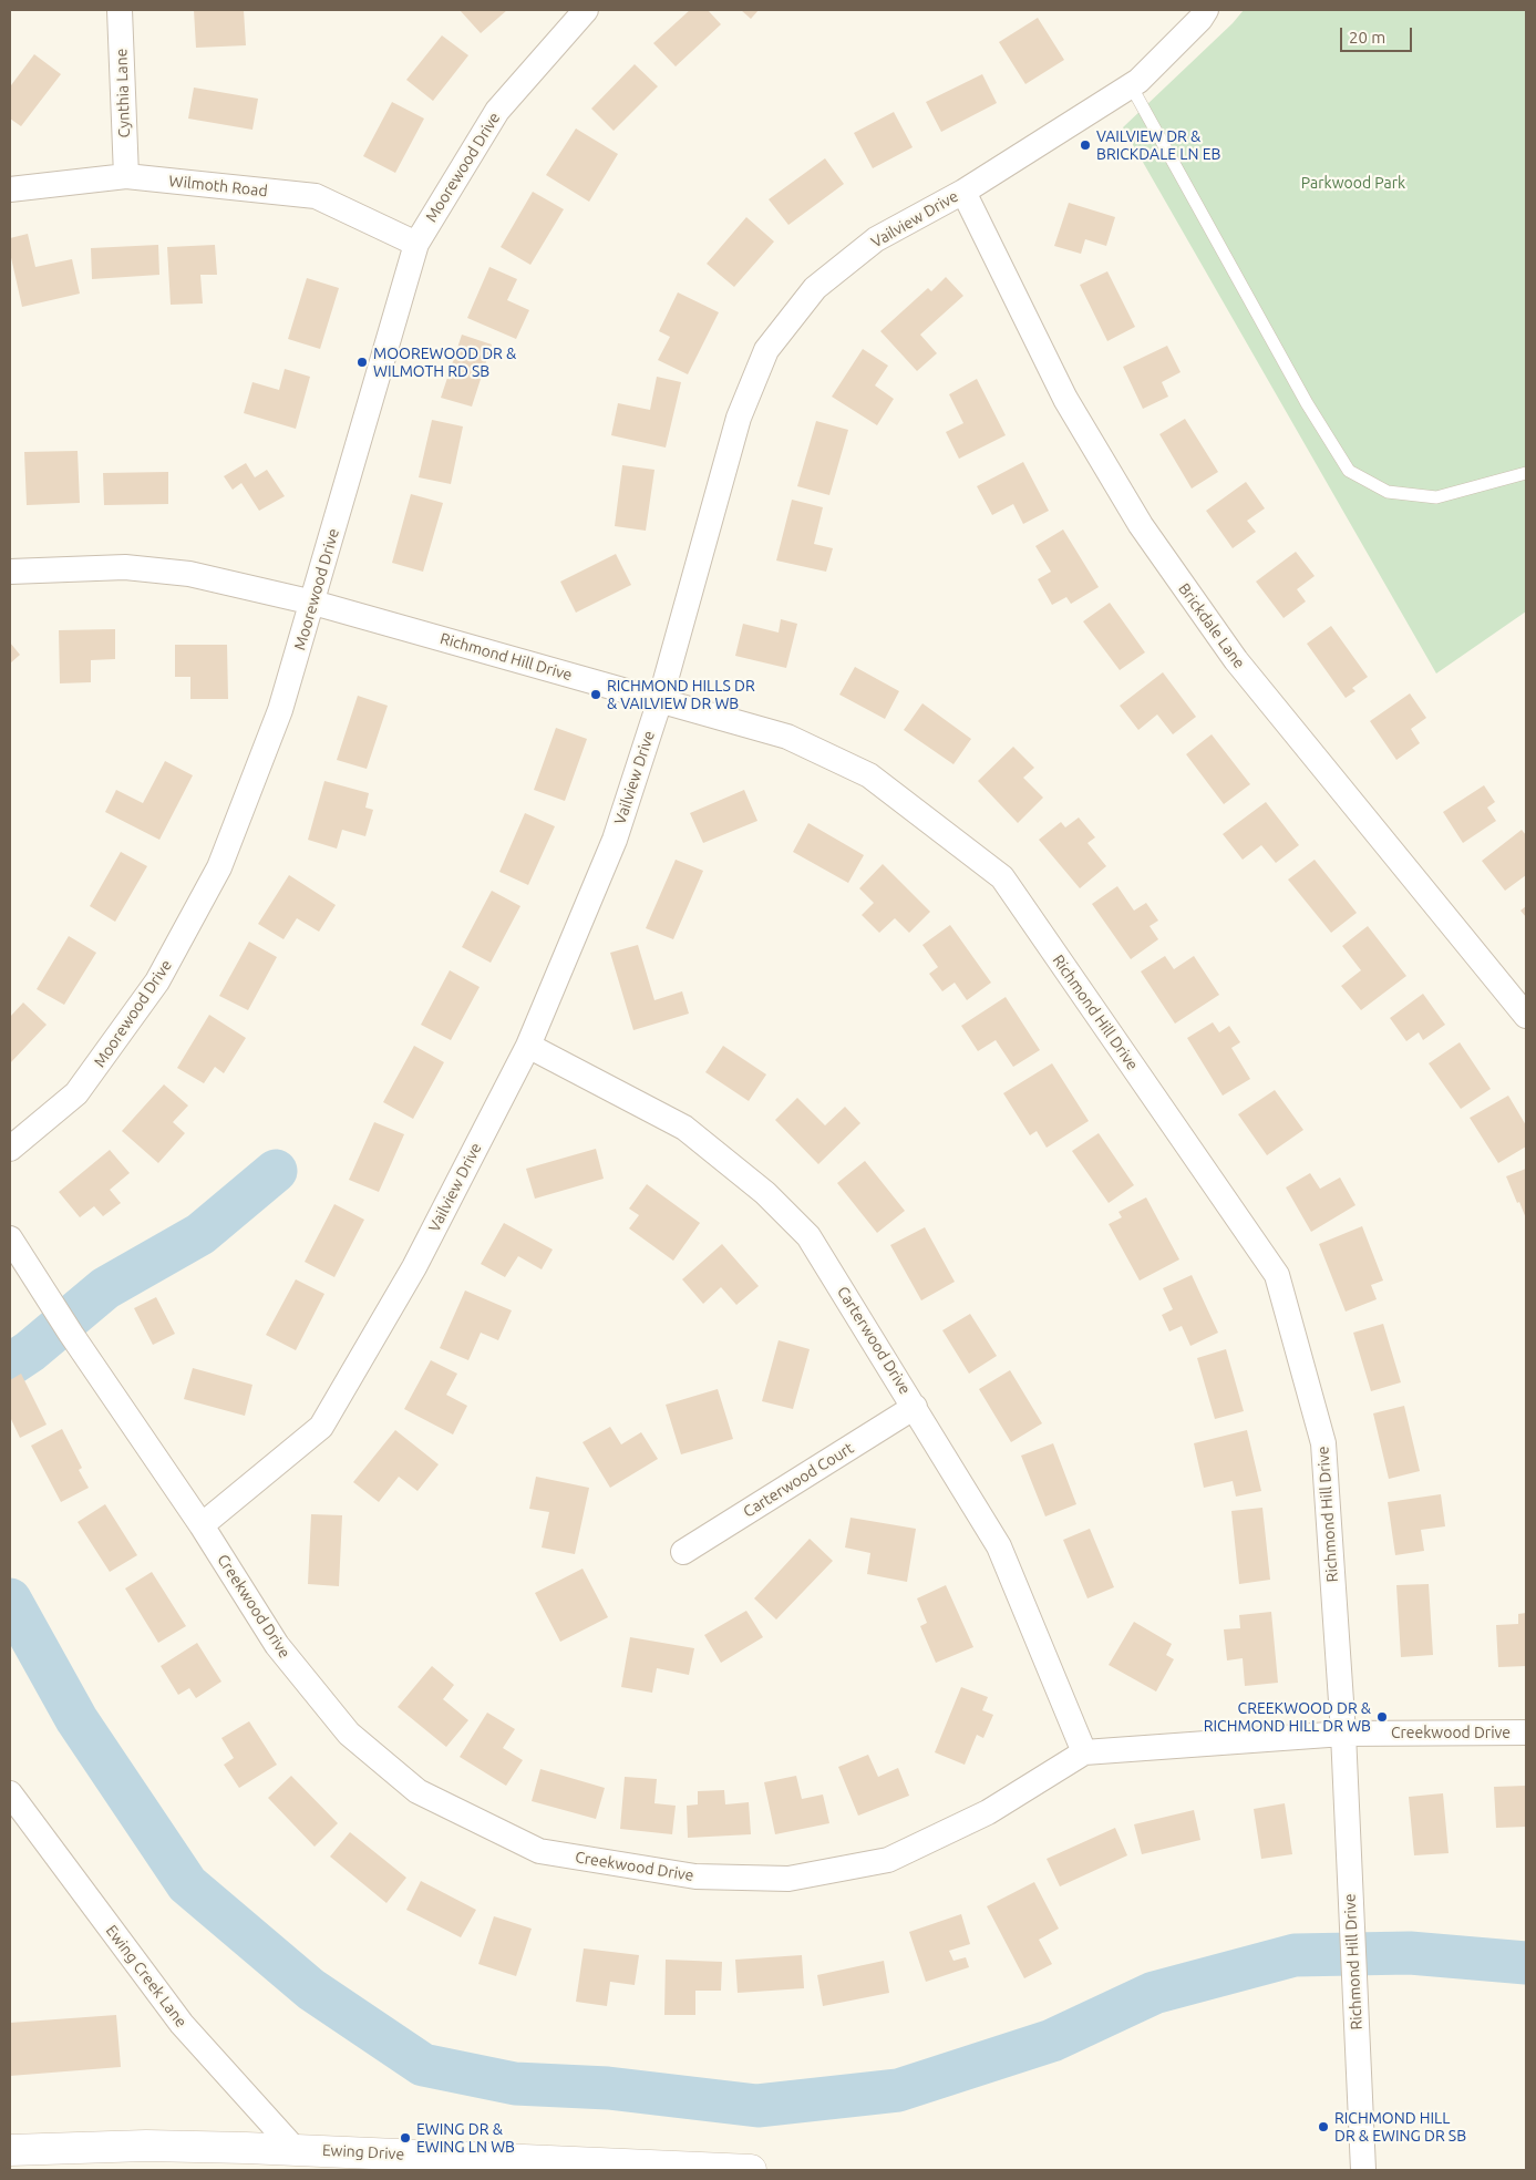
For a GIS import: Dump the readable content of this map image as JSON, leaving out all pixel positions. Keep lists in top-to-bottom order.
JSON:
{
  "streets": {
    "main road": ["Ewing Drive"],
    "street": [
      "Cynthia Lane",
      "Moorewood Drive",
      "Wilmoth Road",
      "Vailview Drive",
      "Brickdale Lane",
      "Richmond Hill Drive",
      "Carterwood Drive",
      "Carterwood Court",
      "Creekwood Drive",
      "Ewing Creek Lane"
    ]
  },
  "crossings": [
    ["Cynthia Lane", "Wilmoth Road"],
    ["Moorewood Drive", "Wilmoth Road"],
    ["Moorewood Drive", "Richmond Hill Drive"],
    ["Vailview Drive", "Brickdale Lane"],
    ["Vailview Drive", "Richmond Hill Drive"],
    ["Vailview Drive", "Carterwood Drive"],
    ["Vailview Drive", "Creekwood Drive"],
    ["Richmond Hill Drive", "Creekwood Drive"],
    ["Carterwood Drive", "Carterwood Court"],
    ["Carterwood Drive", "Creekwood Drive"],
    ["Ewing Creek Lane", "Ewing Drive"]
  ],
  "parks": ["Parkwood Park"],
  "places": [
    "VAILVIEW DR & BRICKDALE LN EB",
    "MOOREWOOD DR & WILMOTH RD SB",
    "RICHMOND HILLS DR & VAILVIEW DR WB",
    "CREEKWOOD DR & RICHMOND HILL DR WB",
    "RICHMOND HILL DR & EWING DR SB",
    "EWING DR & EWING LN WB"
  ],
  "scale_bar": "20 m"
}
